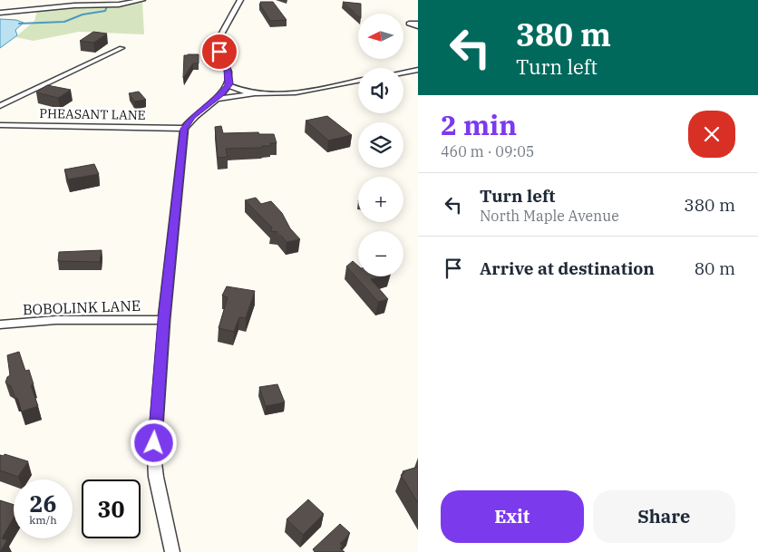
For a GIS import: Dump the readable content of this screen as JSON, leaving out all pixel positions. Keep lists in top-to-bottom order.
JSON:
{
  "streets": {
    "street": ["PHEASANT LANE", "BOBOLINK LANE"]
  },
  "north": "left",
  "page": {
    "turn": ["380 m", "Turn left"],
    "map_buttons": ["+", "−"],
    "heading": ["2 min", "460 m · 09:05"],
    "list": [
      {
        "name": "Turn left",
        "note": "North Maple Avenue",
        "value": "380 m"
      },
      {
        "name": "Arrive at destination",
        "value": "80 m"
      }
    ],
    "speed": "26 km/h",
    "limit": "30",
    "buttons": ["Exit", "Share"]
  }
}
